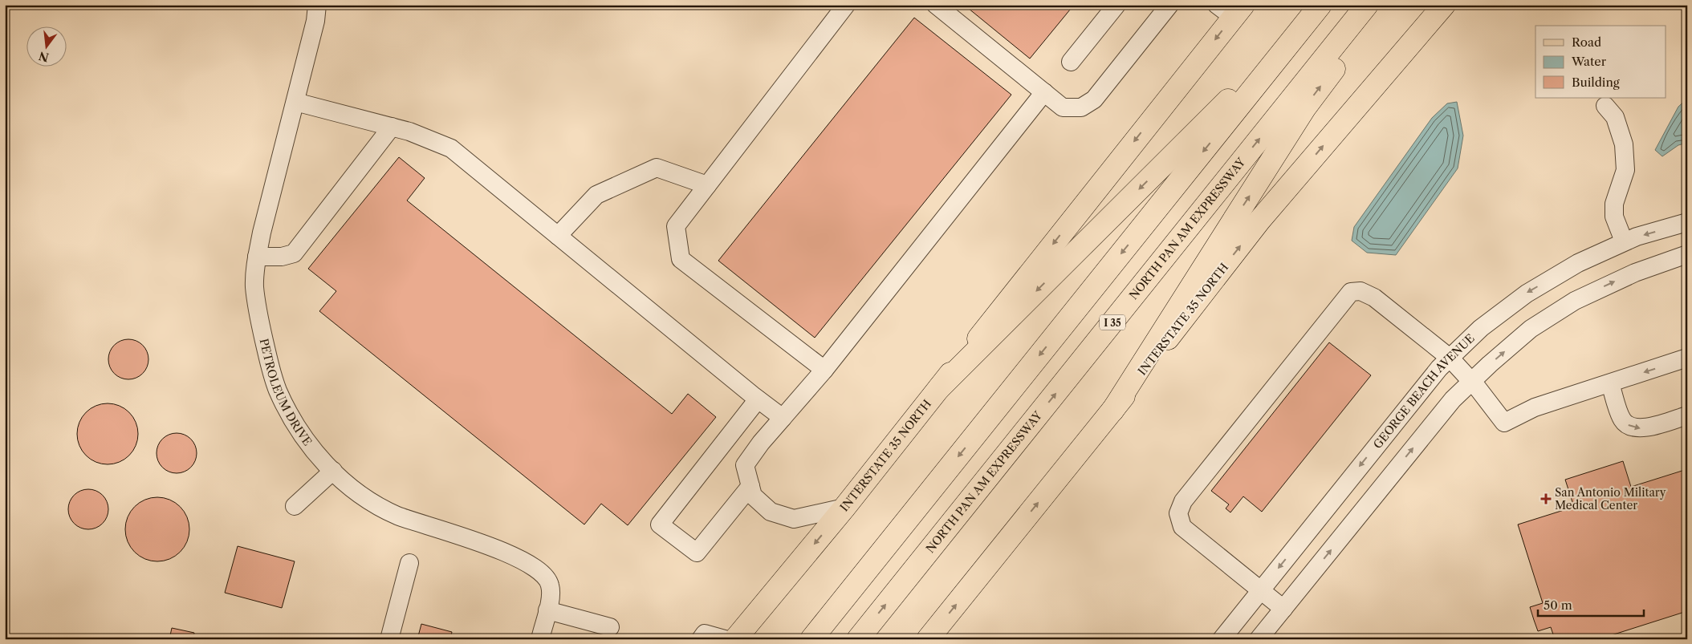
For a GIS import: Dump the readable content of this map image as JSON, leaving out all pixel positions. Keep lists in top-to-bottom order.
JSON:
{
  "streets": {
    "main road": ["NORTH PAN AM EXPRESSWAY", "INTERSTATE 35 NORTH", "I 35"],
    "street": ["PETROLEUM DRIVE", "GEORGE BEACH AVENUE"]
  },
  "places": {
    "health": ["San Antonio Military Medical Center"]
  },
  "legend": ["Road", "Water", "Building"],
  "scale_bar": "50 m",
  "north": "bottom"
}
